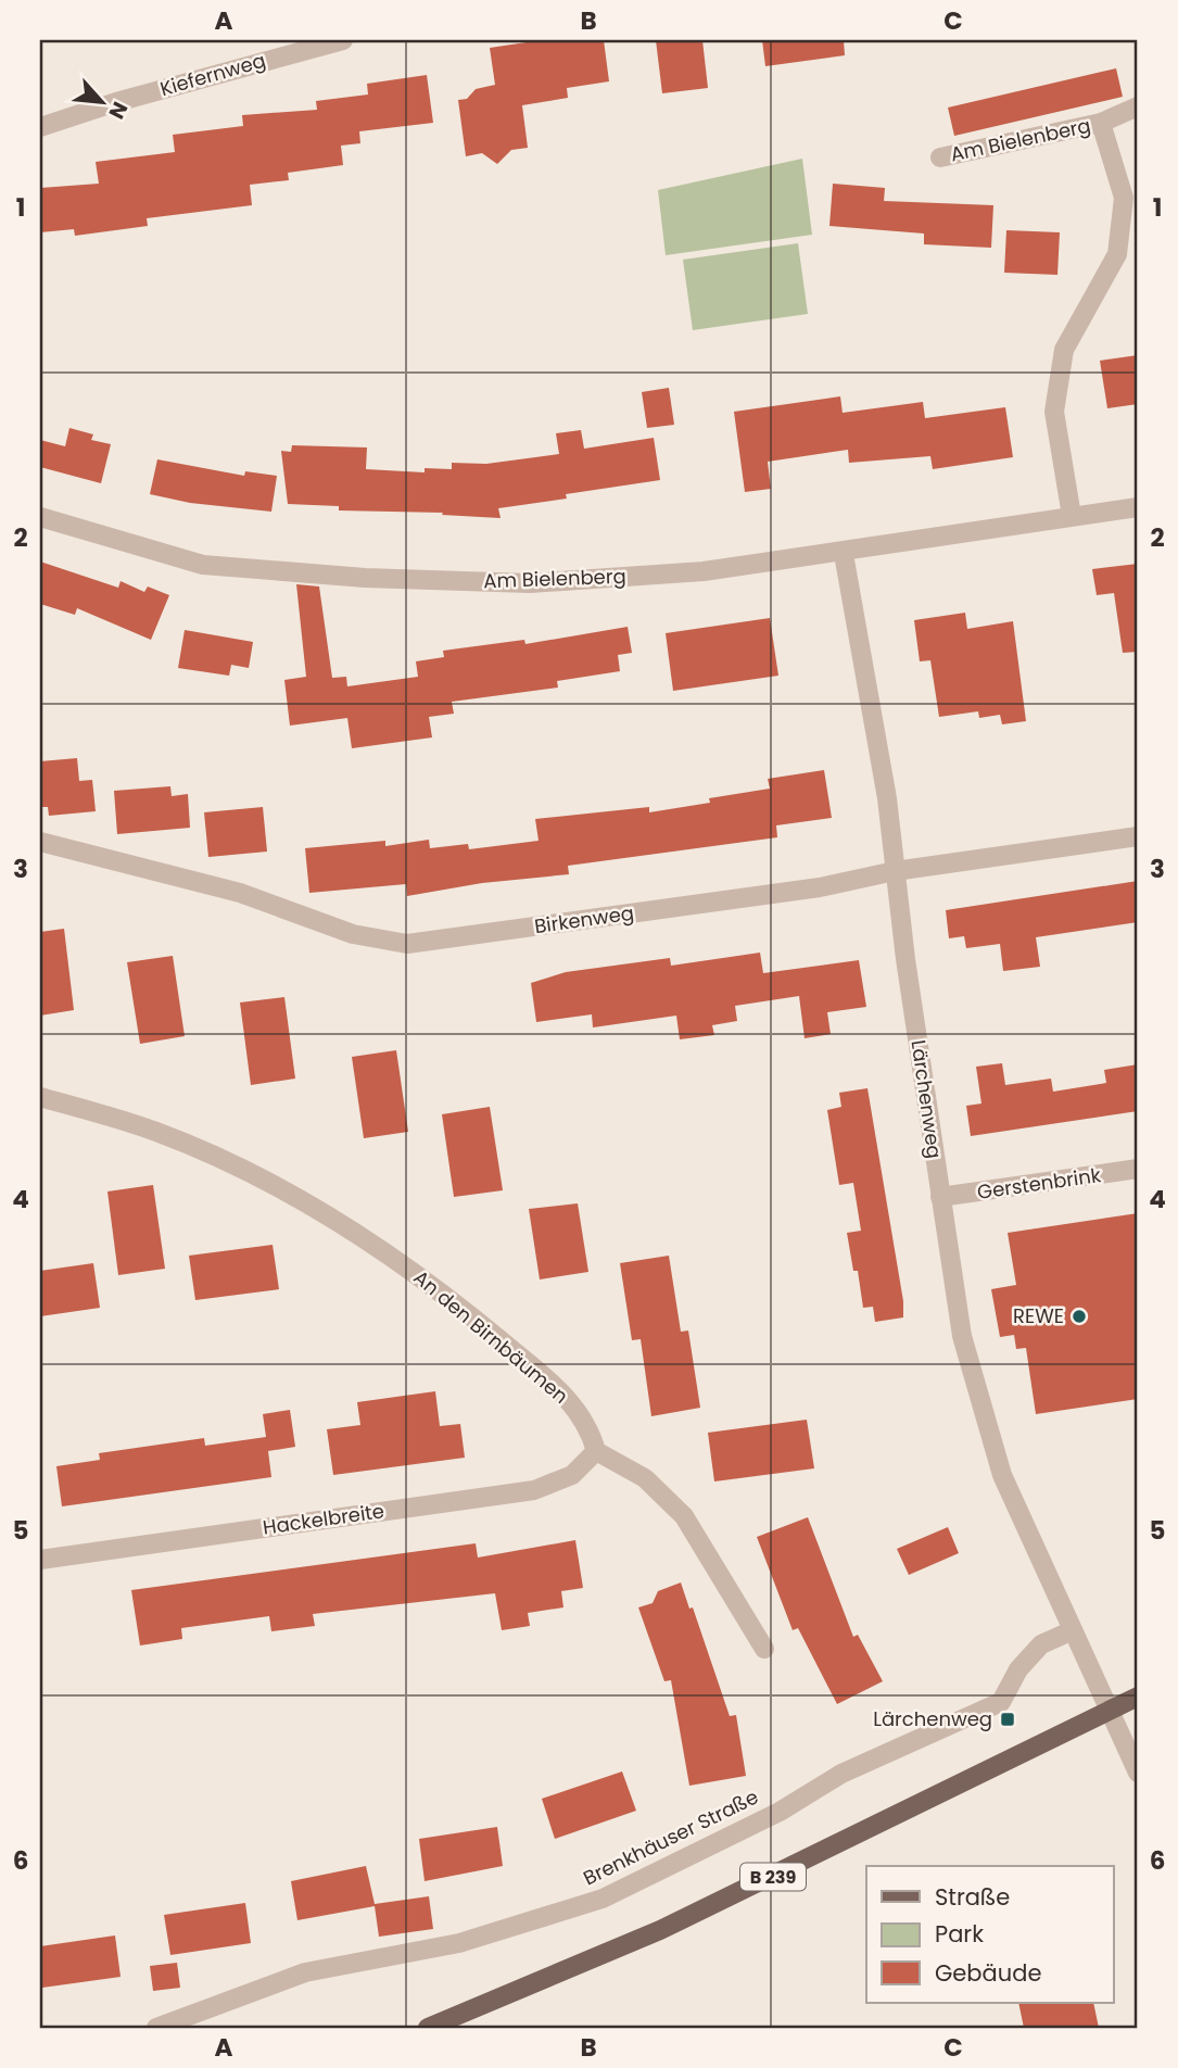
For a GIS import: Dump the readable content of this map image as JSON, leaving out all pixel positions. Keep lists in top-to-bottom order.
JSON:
{
  "streets": {
    "main road": ["B 239"],
    "street": [
      "Kiefernweg",
      "Am Bielenberg",
      "Birkenweg",
      "Lärchenweg",
      "Gerstenbrink",
      "An den Birnbäumen",
      "Hackelbreite",
      "Brenkhäuser Straße"
    ]
  },
  "crossings": [
    ["Am Bielenberg", "Lärchenweg"],
    ["Birkenweg", "Lärchenweg"],
    ["Lärchenweg", "Gerstenbrink"],
    ["Lärchenweg", "Brenkhäuser Straße"],
    ["Lärchenweg", "B 239"],
    ["An den Birnbäumen", "Hackelbreite"]
  ],
  "places": {
    "other": ["REWE"],
    "transit": ["Lärchenweg"]
  },
  "legend": ["Straße", "Park", "Gebäude"],
  "north": "bottom right",
  "grid": {
    "columns": ["A", "B", "C"],
    "rows": [
      "1",
      "2",
      "3",
      "4",
      "5",
      "6"
    ]
  }
}
